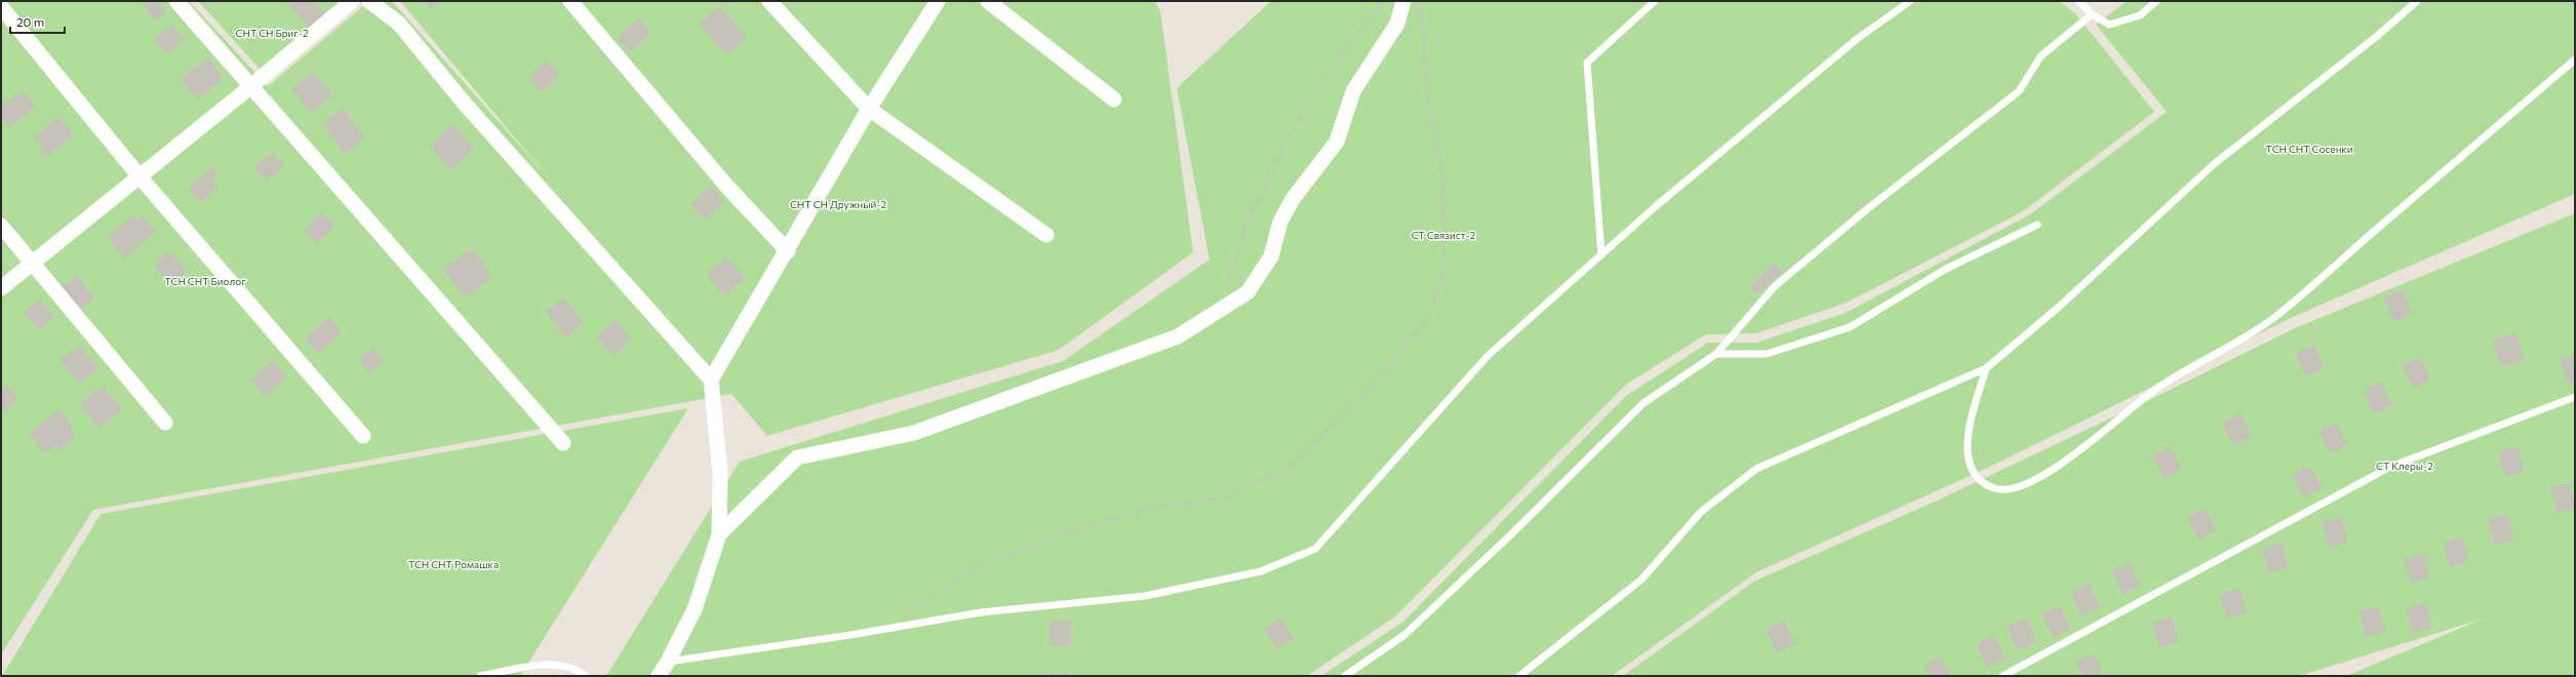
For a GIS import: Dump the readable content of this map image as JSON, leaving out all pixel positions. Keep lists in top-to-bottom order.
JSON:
{
  "parks": [
    "СНТ СН Бриг-2",
    "ТСН СНТ Сосенки",
    "СНТ СН Дружный-2",
    "СТ Связист-2",
    "ТСН СНТ Биолог",
    "СТ Клеры-2",
    "ТСН СНТ Ромашка"
  ],
  "scale_bar": "20 m"
}
